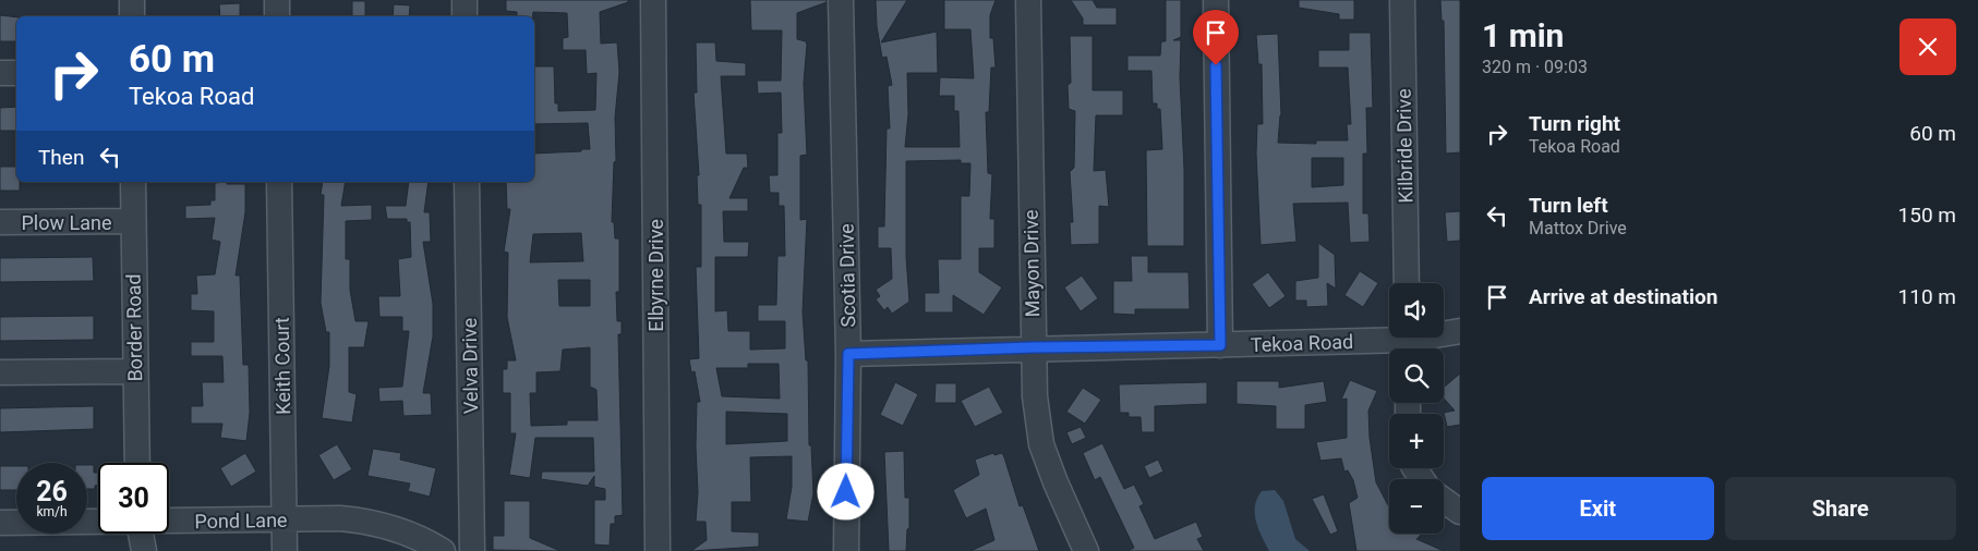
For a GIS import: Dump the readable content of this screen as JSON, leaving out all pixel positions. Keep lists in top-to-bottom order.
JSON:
{
  "streets": {
    "street": [
      "Kilbride Drive",
      "Plow Lane",
      "Mayon Drive",
      "Elbyrne Drive",
      "Scotia Drive",
      "Border Road",
      "Tekoa Road",
      "Keith Court",
      "Velva Drive",
      "Pond Lane"
    ]
  },
  "crossings": [
    ["Plow Lane", "Border Road"],
    ["Mayon Drive", "Tekoa Road"],
    ["Scotia Drive", "Tekoa Road"],
    ["Keith Court", "Pond Lane"]
  ],
  "page": {
    "heading": ["1 min", "320 m · 09:03"],
    "turn": ["60 m", "Tekoa Road"],
    "list": [
      {
        "name": "Turn right",
        "note": "Tekoa Road",
        "value": "60 m"
      },
      {
        "name": "Turn left",
        "note": "Mattox Drive",
        "value": "150 m"
      },
      {
        "name": "Arrive at destination",
        "value": "110 m"
      }
    ],
    "then": "Then",
    "map_buttons": ["+", "−"],
    "speed": "26 km/h",
    "limit": "30",
    "buttons": ["Exit", "Share"]
  }
}
